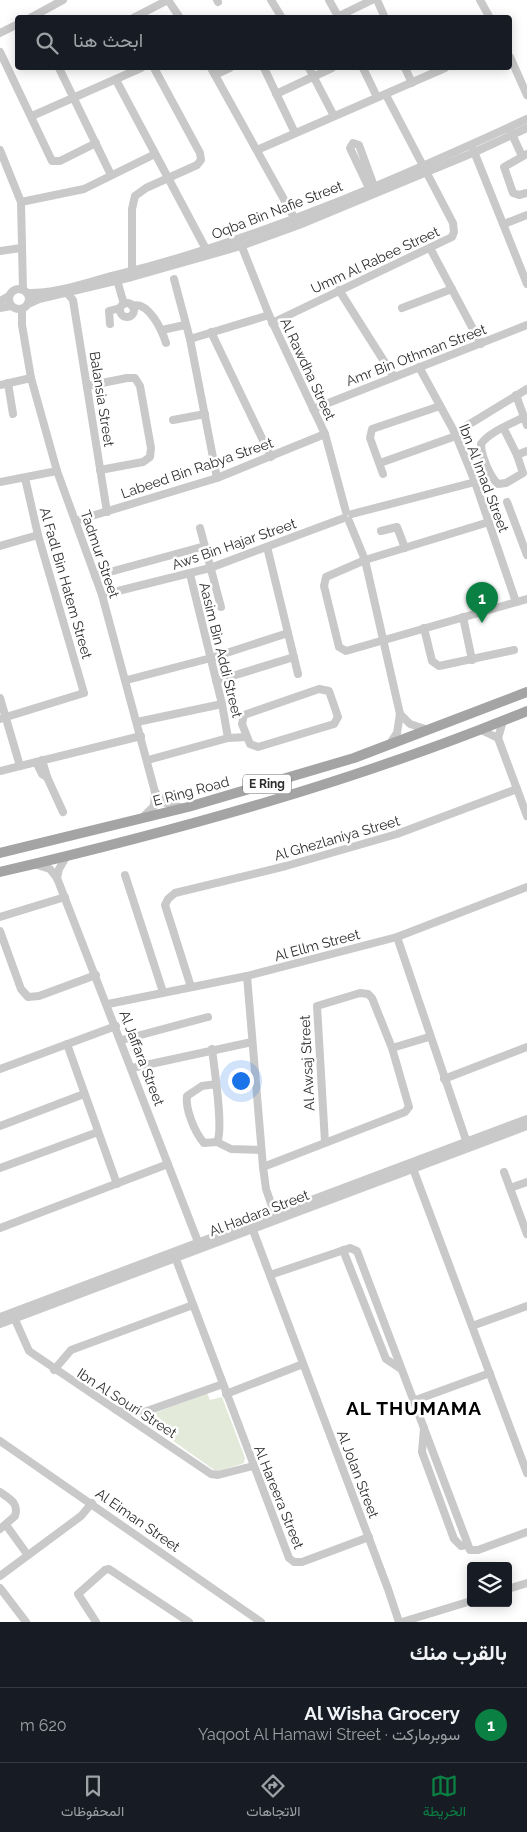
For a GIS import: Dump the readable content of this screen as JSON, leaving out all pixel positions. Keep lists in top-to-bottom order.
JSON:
{
  "streets": {
    "main road": ["E Ring", "E Ring Road"],
    "street": [
      "Oqba Bin Nafie Street",
      "Umm Al Rabee Street",
      "Amr Bin Othman Street",
      "Al Rawdha Street",
      "Balansia Street",
      "Labeed Bin Rabya Street",
      "Ibn Al Imad Street",
      "Aws Bin Hajar Street",
      "Tadmur Street",
      "Al Fadl Bin Hatem Street",
      "Aasim Bin Addi Street",
      "Al Ghezlaniya Street",
      "Al Ellm Street",
      "Al Jaffara Street",
      "Al Awsaj Street",
      "Al Hadara Street",
      "Ibn Al Souri Street",
      "Al Jolan Street",
      "Al Hareera Street",
      "Al Eiman Street"
    ]
  },
  "crossings": [
    ["Oqba Bin Nafie Street", "Umm Al Rabee Street"],
    ["Oqba Bin Nafie Street", "Al Rawdha Street"],
    ["Oqba Bin Nafie Street", "Balansia Street"],
    ["Oqba Bin Nafie Street", "Tadmur Street"],
    ["Umm Al Rabee Street", "Al Rawdha Street"],
    ["Amr Bin Othman Street", "Al Rawdha Street"],
    ["Amr Bin Othman Street", "Ibn Al Imad Street"],
    ["Al Rawdha Street", "Labeed Bin Rabya Street"],
    ["Al Rawdha Street", "Aws Bin Hajar Street"],
    ["Al Rawdha Street", "E Ring Road"],
    ["Balansia Street", "Labeed Bin Rabya Street"],
    ["Labeed Bin Rabya Street", "Tadmur Street"],
    ["Ibn Al Imad Street", "Aws Bin Hajar Street"],
    ["Aws Bin Hajar Street", "Tadmur Street"],
    ["Aws Bin Hajar Street", "Aasim Bin Addi Street"],
    ["Tadmur Street", "Aasim Bin Addi Street"],
    ["Al Ghezlaniya Street", "Al Ellm Street"],
    ["Al Ellm Street", "Al Jaffara Street"],
    ["Al Jaffara Street", "Al Hadara Street"],
    ["Al Hadara Street", "Ibn Al Souri Street"],
    ["Al Hadara Street", "Al Jolan Street"],
    ["Al Hadara Street", "Al Hareera Street"],
    ["Ibn Al Souri Street", "Al Hareera Street"],
    ["Al Jolan Street", "Al Hareera Street"]
  ],
  "districts": ["AL THUMAMA"],
  "page": {
    "search": "ابحث هنا",
    "pins": "1",
    "heading": "بالقرب منك",
    "list": [
      {
        "mark": "1",
        "name": "Al Wisha Grocery",
        "note": "سوبرماركت · Yaqoot Al Hamawi Street",
        "value": "620 m"
      }
    ],
    "nav": ["الخريطة", "الاتجاهات", "المحفوظات"]
  }
}
